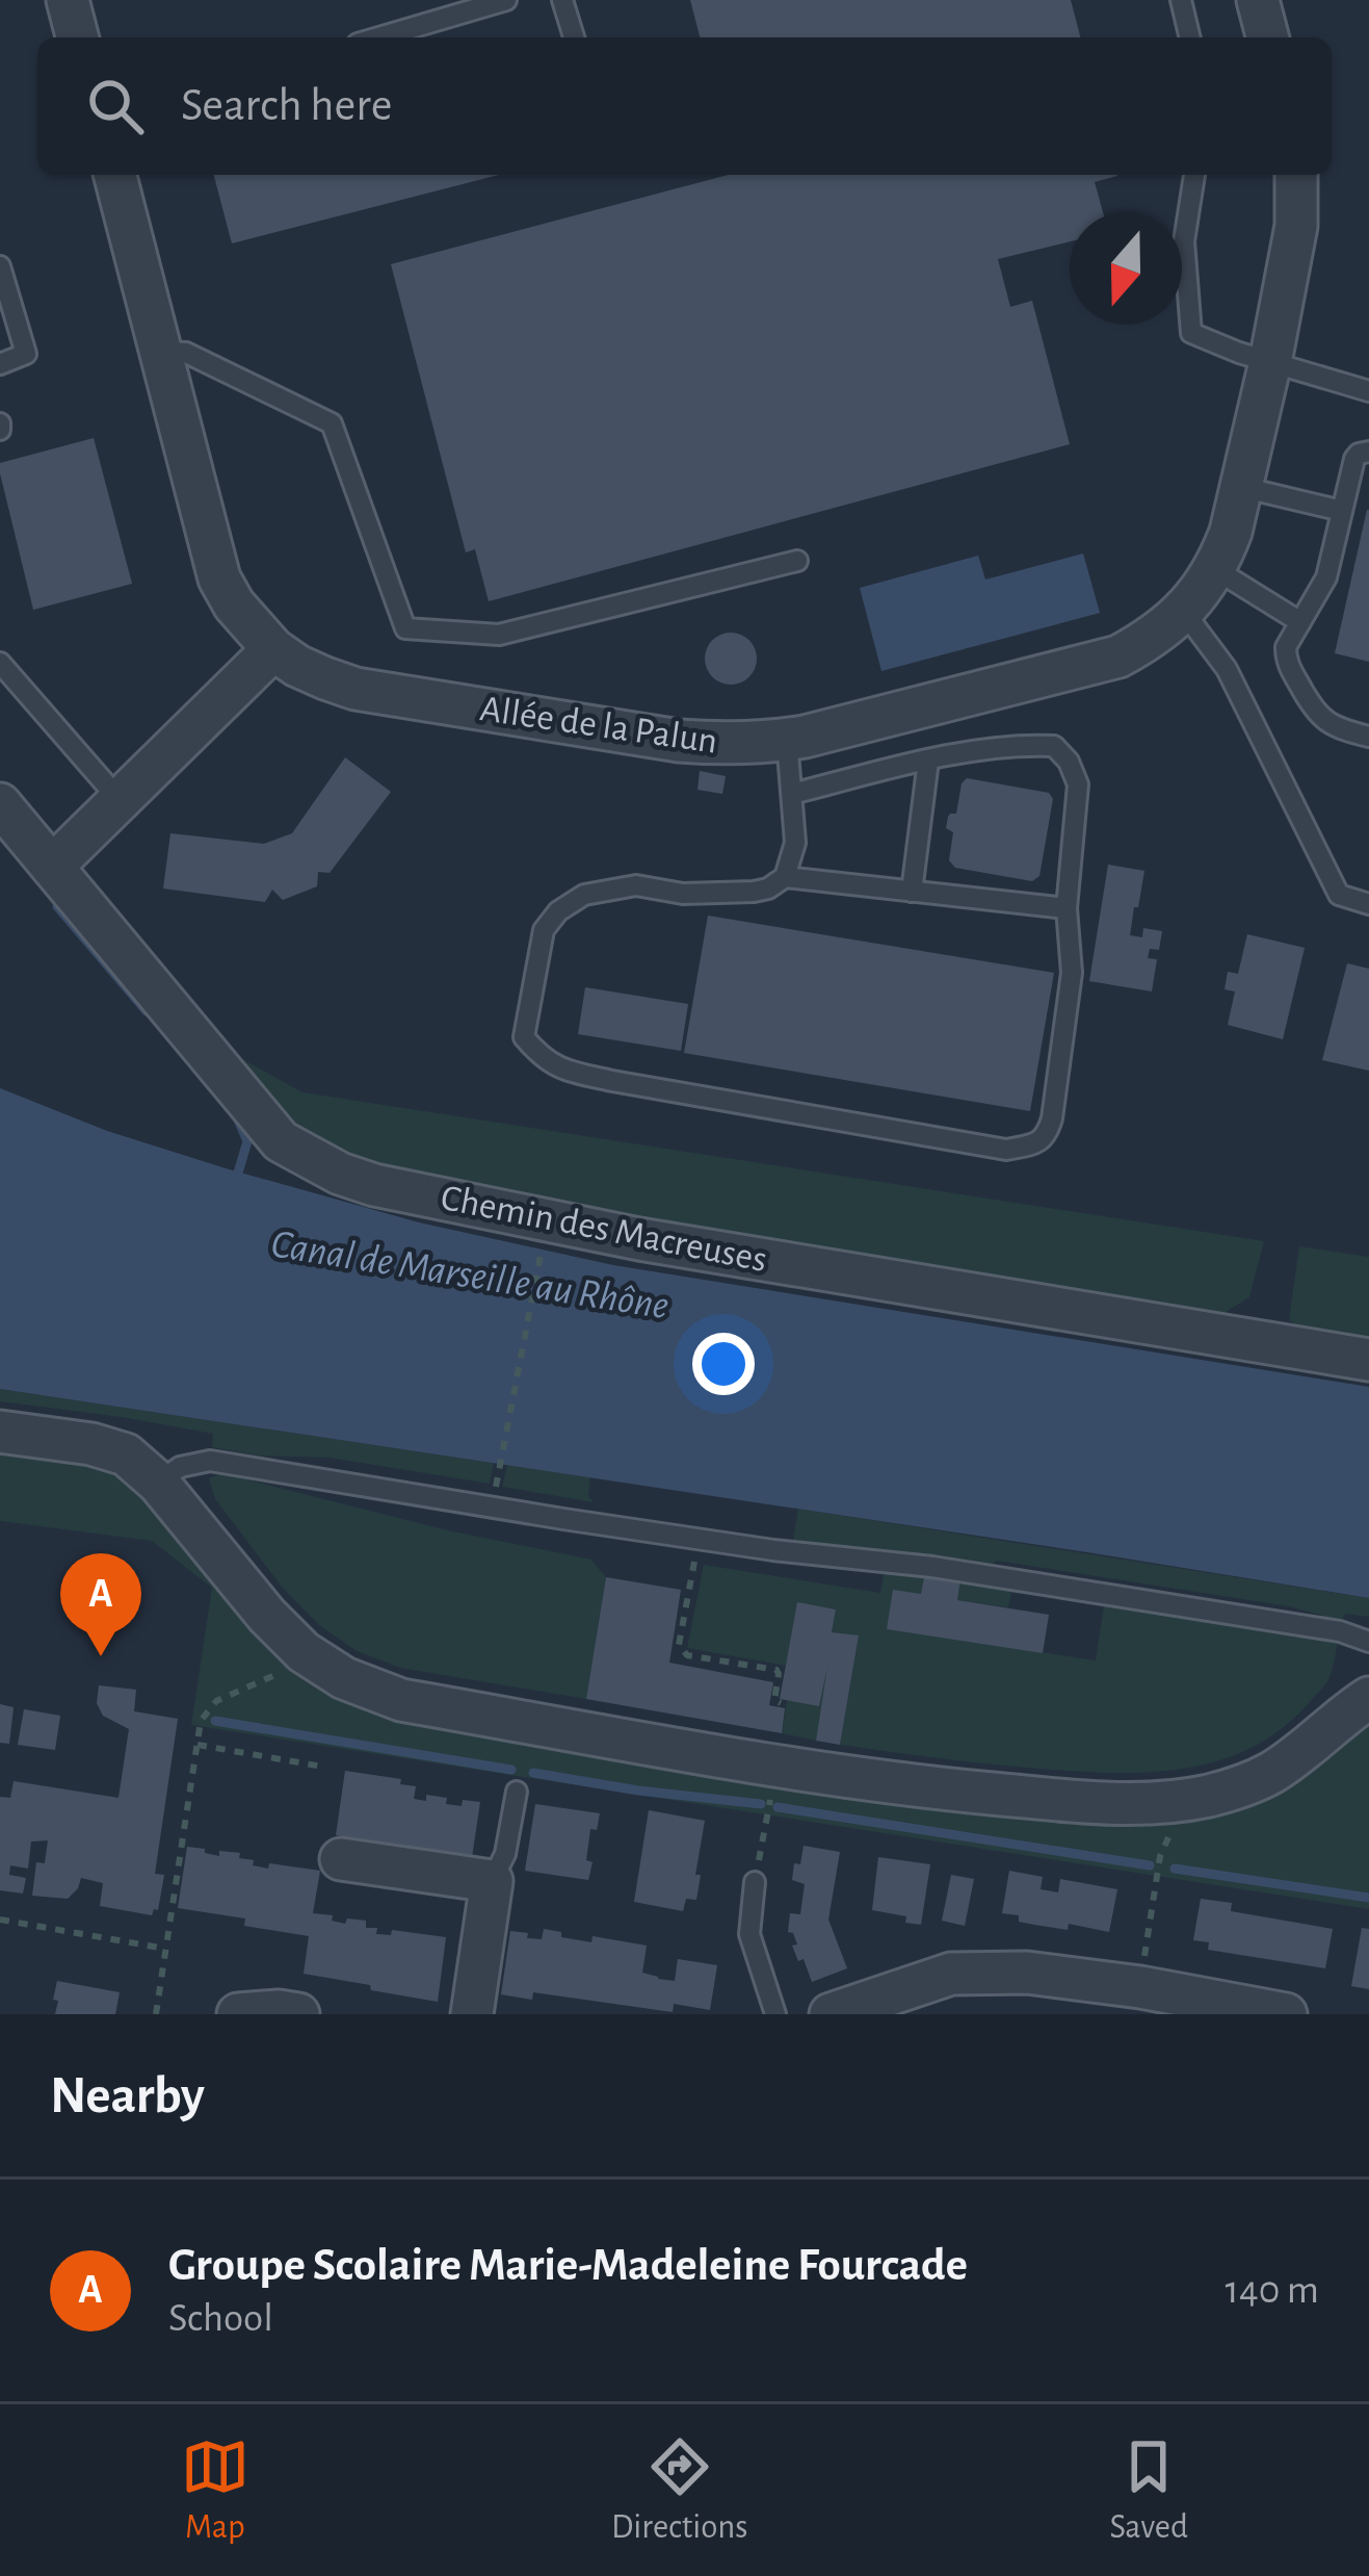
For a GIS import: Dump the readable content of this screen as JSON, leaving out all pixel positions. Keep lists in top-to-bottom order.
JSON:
{
  "streets": {
    "street": ["Allée de la Palun", "Chemin des Macreuses"]
  },
  "water": ["Canal de Marseille au Rhône"],
  "north": "bottom",
  "page": {
    "search": "Search here",
    "pins": "A",
    "heading": "Nearby",
    "list": [
      {
        "mark": "A",
        "name": "Groupe Scolaire Marie-Madeleine Fourcade",
        "note": "School",
        "value": "140 m"
      }
    ],
    "nav": ["Map", "Directions", "Saved"]
  }
}
